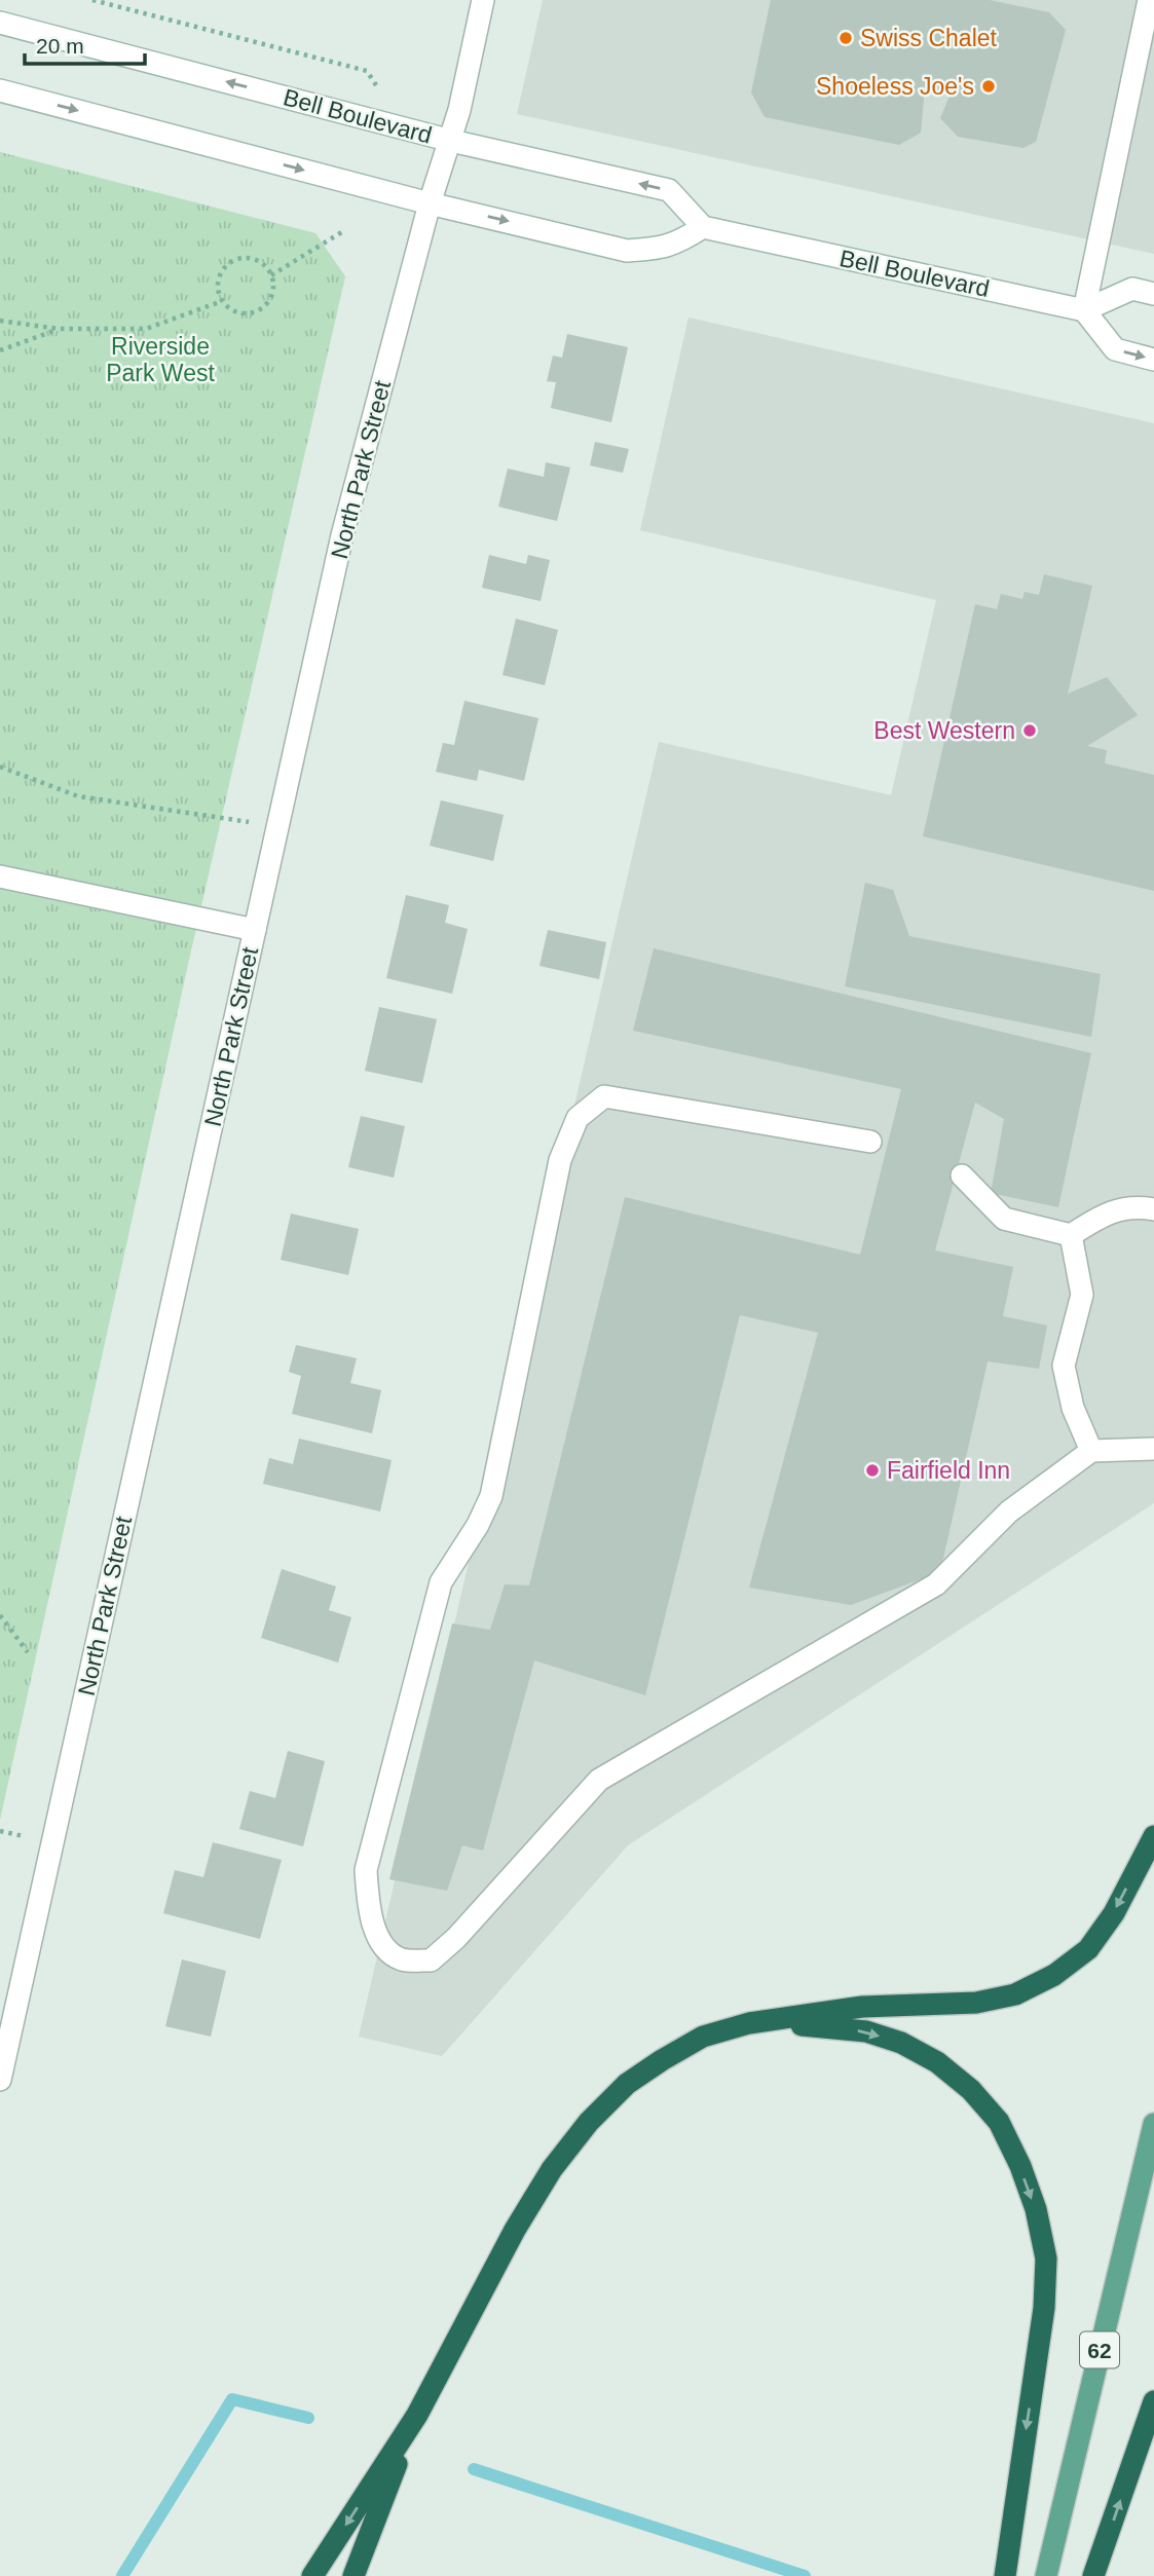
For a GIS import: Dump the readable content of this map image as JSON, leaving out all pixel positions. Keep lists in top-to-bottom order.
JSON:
{
  "streets": {
    "main road": ["62"],
    "street": ["Bell Boulevard", "North Park Street"]
  },
  "crossings": [
    ["Bell Boulevard", "North Park Street"]
  ],
  "parks": ["Riverside Park West"],
  "places": [
    "Swiss Chalet",
    "Shoeless Joe's",
    "Best Western",
    "Fairfield Inn"
  ],
  "scale_bar": "20 m"
}
